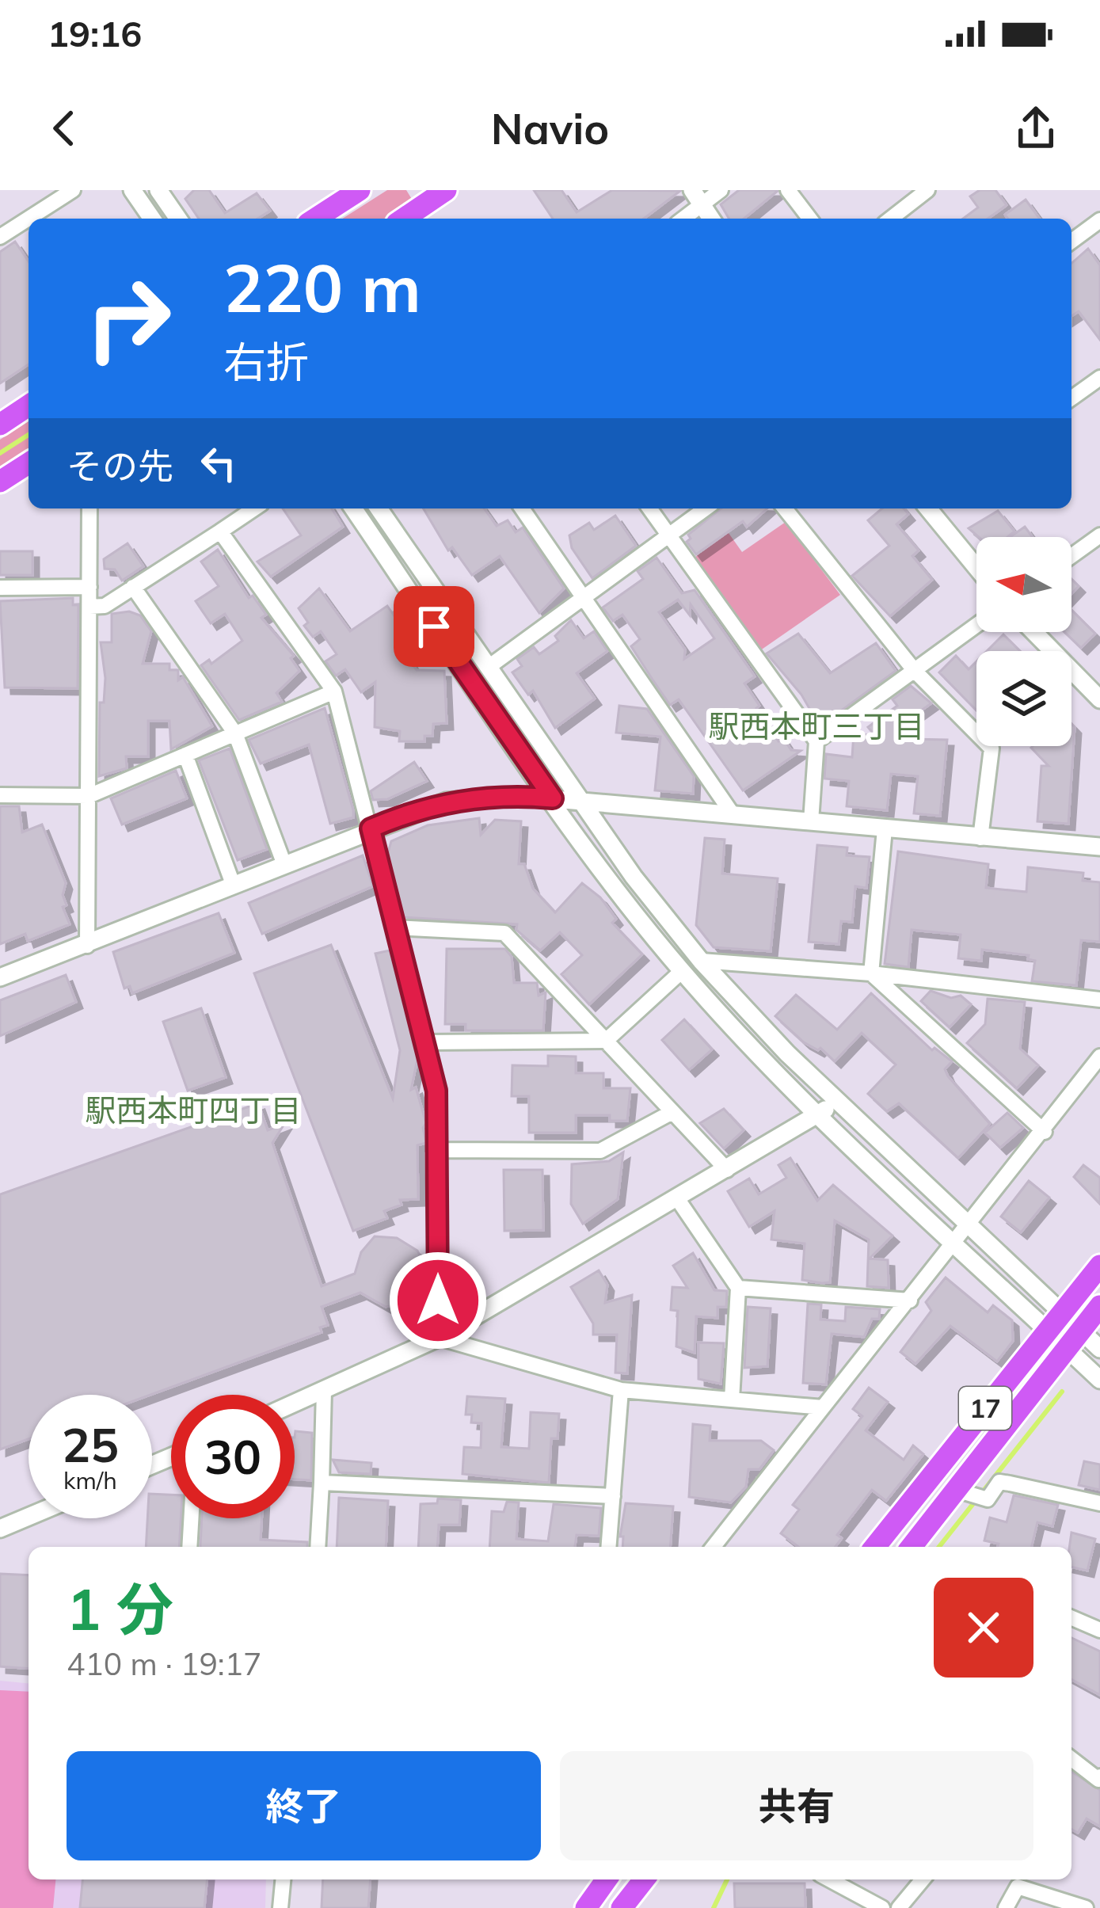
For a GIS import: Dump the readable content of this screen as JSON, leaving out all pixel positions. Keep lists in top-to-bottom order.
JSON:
{
  "streets": {
    "main road": ["17"]
  },
  "districts": ["駅西本町三丁目", "駅西本町四丁目"],
  "north": "left",
  "page": {
    "status": "19:16",
    "header": "Navio",
    "turn": ["220 m", "右折"],
    "then": "その先",
    "speed": "25 km/h",
    "limit": "30",
    "heading": ["1 分", "410 m · 19:17"],
    "buttons": ["終了", "共有"]
  }
}
